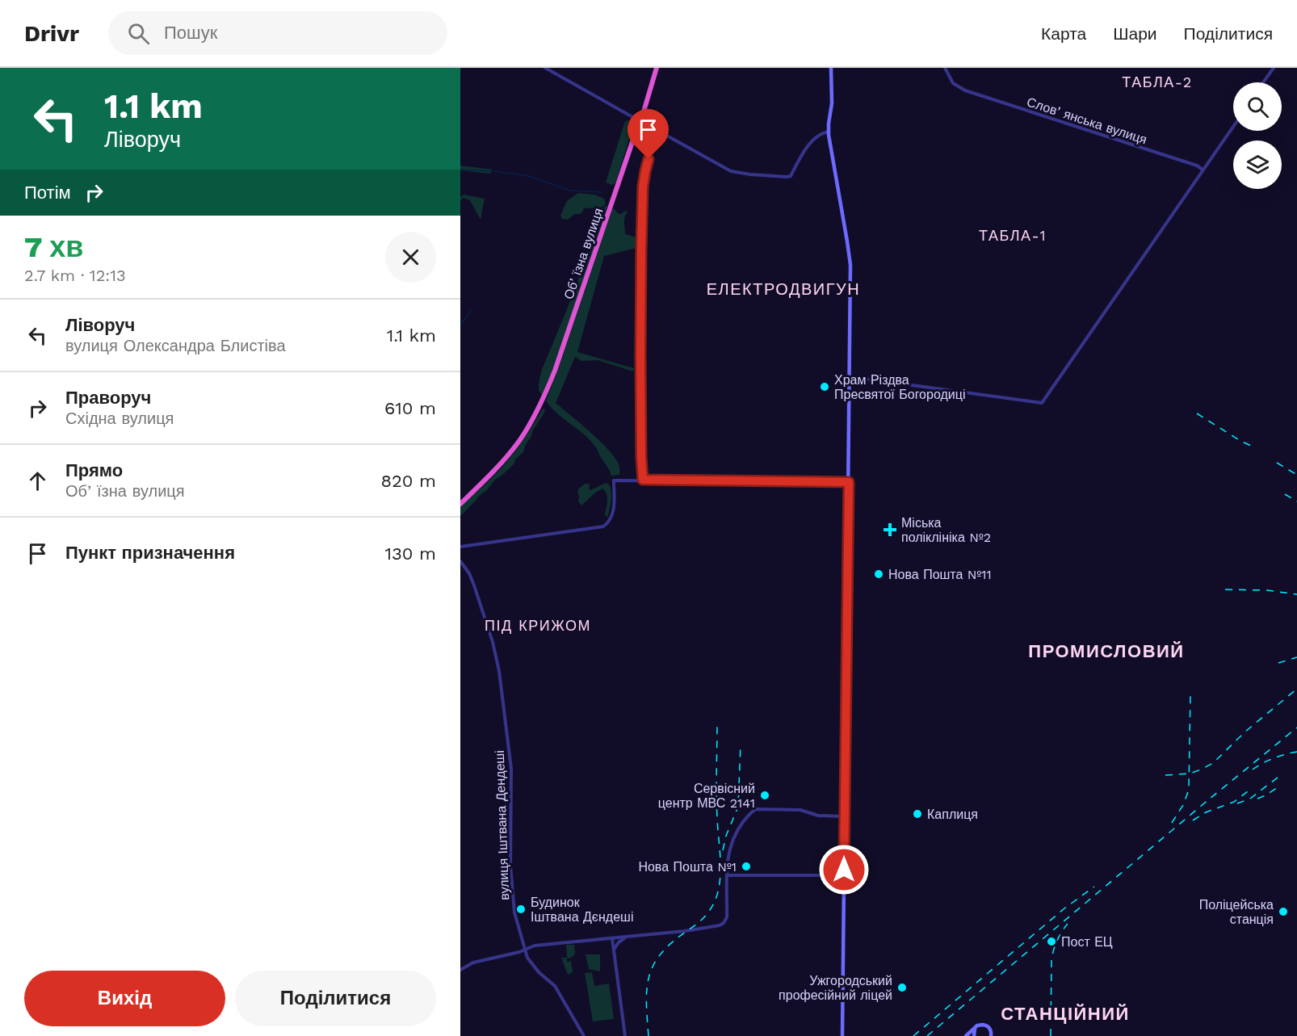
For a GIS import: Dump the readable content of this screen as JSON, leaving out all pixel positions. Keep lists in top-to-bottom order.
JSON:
{
  "streets": {
    "highway": ["Обʼїзна вулиця"],
    "street": ["Словʼянська вулиця", "вулиця Іштвана Дендеші"]
  },
  "districts": [
    "ТАБЛА-2",
    "ТАБЛА-1",
    "ЕЛЕКТРОДВИГУН",
    "ПІД КРИЖОМ",
    "ПРОМИСЛОВИЙ",
    "СТАНЦІЙНИЙ"
  ],
  "places": {
    "other": [
      "Храм Різдва Пресвятої Богородиці",
      "Нова Пошта №11",
      "Сервісний центр МВС 2141",
      "Каплиця",
      "Нова Пошта №1",
      "Будинок Іштвана Дєндеші",
      "Поліцейська станція",
      "Пост ЕЦ",
      "Ужгородський професійний ліцей"
    ],
    "health": ["Міська поліклініка №2"]
  },
  "page": {
    "header": "Drivr",
    "search": "Пошук",
    "nav": ["Карта", "Шари", "Поділитися"],
    "turn": ["1.1 km", "Ліворуч"],
    "then": "Потім",
    "heading": ["7 хв", "2.7 km · 12:13"],
    "list": [
      {
        "name": "Ліворуч",
        "note": "вулиця Олександра Блистіва",
        "value": "1.1 km"
      },
      {
        "name": "Праворуч",
        "note": "Східна вулиця",
        "value": "610 m"
      },
      {
        "name": "Прямо",
        "note": "Обʼїзна вулиця",
        "value": "820 m"
      },
      {
        "name": "Пункт призначення",
        "value": "130 m"
      }
    ],
    "buttons": ["Вихід", "Поділитися"]
  }
}
